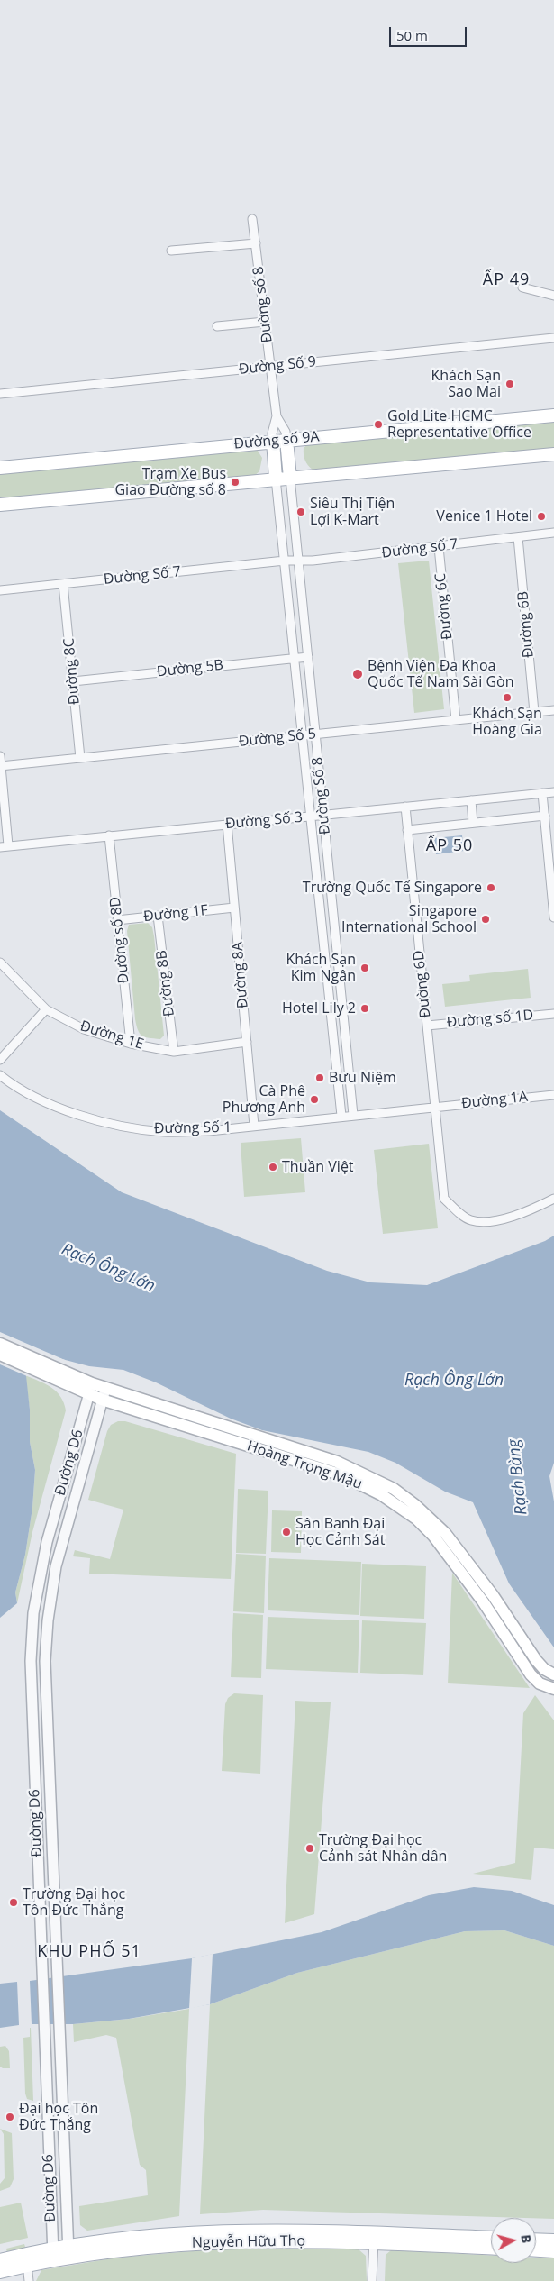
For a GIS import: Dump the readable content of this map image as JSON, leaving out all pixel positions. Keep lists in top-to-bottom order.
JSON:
{
  "streets": {
    "main road": ["Đường số 9A", "Hoàng Trọng Mậu", "Nguyễn Hữu Thọ"],
    "street": [
      "Đường số 8",
      "Đường Số 9",
      "Đường số 7",
      "Đường Số 7",
      "Đường 6C",
      "Đường 6B",
      "Đường 5B",
      "Đường 8C",
      "Đường Số 5",
      "Đường Số 8",
      "Đường Số 3",
      "Đường 1F",
      "Đường số 8D",
      "Đường 8A",
      "Đường 8B",
      "Đường 6D",
      "Đường số 1D",
      "Đường 1E",
      "Đường 1A",
      "Đường Số 1",
      "Đường D6"
    ]
  },
  "crossings": [
    ["Đường số 8", "Đường Số 9"],
    ["Đường số 8", "Đường số 9A"],
    ["Đường số 7", "Đường Số 7"],
    ["Đường số 7", "Đường 6C"],
    ["Đường số 7", "Đường 6B"],
    ["Đường số 7", "Đường Số 8"],
    ["Đường Số 7", "Đường 8C"],
    ["Đường Số 7", "Đường Số 8"],
    ["Đường 6C", "Đường Số 5"],
    ["Đường 6B", "Đường Số 5"],
    ["Đường 5B", "Đường 8C"],
    ["Đường 5B", "Đường Số 8"],
    ["Đường 8C", "Đường Số 5"],
    ["Đường Số 5", "Đường Số 8"],
    ["Đường Số 8", "Đường Số 3"],
    ["Đường Số 8", "Đường Số 1"],
    ["Đường Số 3", "Đường số 8D"],
    ["Đường Số 3", "Đường 8A"],
    ["Đường Số 3", "Đường 6D"],
    ["Đường 1F", "Đường số 8D"],
    ["Đường 1F", "Đường 8A"],
    ["Đường 1F", "Đường 8B"],
    ["Đường số 8D", "Đường 1E"],
    ["Đường 8A", "Đường 1E"],
    ["Đường 8A", "Đường Số 1"],
    ["Đường 8B", "Đường 1E"],
    ["Đường 6D", "Đường số 1D"],
    ["Đường 6D", "Đường 1A"],
    ["Đường D6", "Hoàng Trọng Mậu"],
    ["Đường D6", "Nguyễn Hữu Thọ"]
  ],
  "districts": ["ẤP 49", "ẤP 50", "KHU PHỐ 51"],
  "water": ["Rạch Ông Lớn", "Rạch Bàng"],
  "places": [
    "Khách Sạn Sao Mai",
    "Gold Lite HCMC Representative Office",
    "Trạm Xe Bus Giao Đường số 8",
    "Siêu Thị Tiện Lợi K-Mart",
    "Venice 1 Hotel",
    "Bệnh Viện Đa Khoa Quốc Tế Nam Sài Gòn",
    "Khách Sạn Hoàng Gia",
    "Trường Quốc Tế Singapore",
    "Singapore International School",
    "Khách Sạn Kim Ngân",
    "Hotel Lily 2",
    "Bưu Niệm",
    "Cà Phê Phương Anh",
    "Thuần Việt",
    "Sân Banh Đại Học Cảnh Sát",
    "Trường Đại học Cảnh sát Nhân dân",
    "Trường Đại học Tôn Đức Thắng",
    "Đại học Tôn Đức Thắng"
  ],
  "scale_bar": "50 m",
  "north": "right"
}
